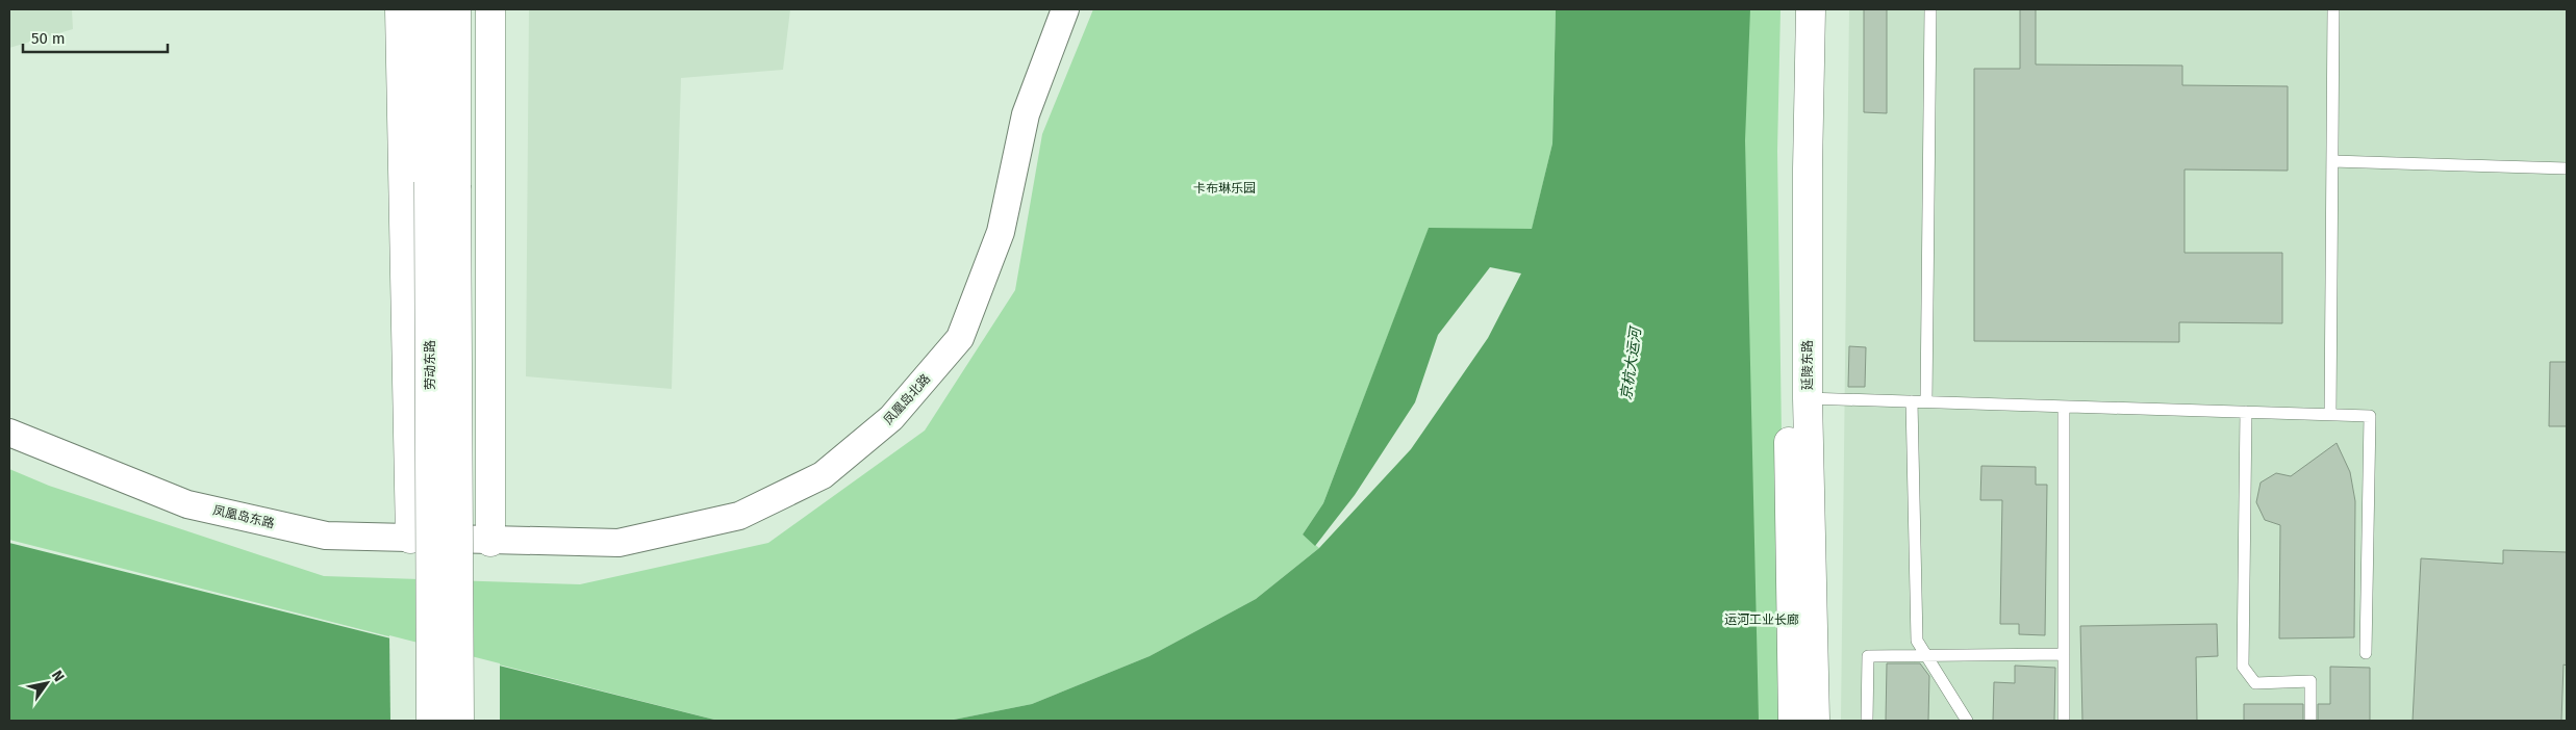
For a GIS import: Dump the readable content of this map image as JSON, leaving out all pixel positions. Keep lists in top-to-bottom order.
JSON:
{
  "streets": {
    "main road": ["劳动东路", "延陵东路"],
    "street": ["凤凰岛北路", "凤凰岛东路"]
  },
  "crossings": [
    ["凤凰岛北路", "凤凰岛东路"]
  ],
  "water": ["京杭大运河"],
  "parks": ["卡布琳乐园", "运河工业长廊"],
  "scale_bar": "50 m",
  "north": "top right"
}
